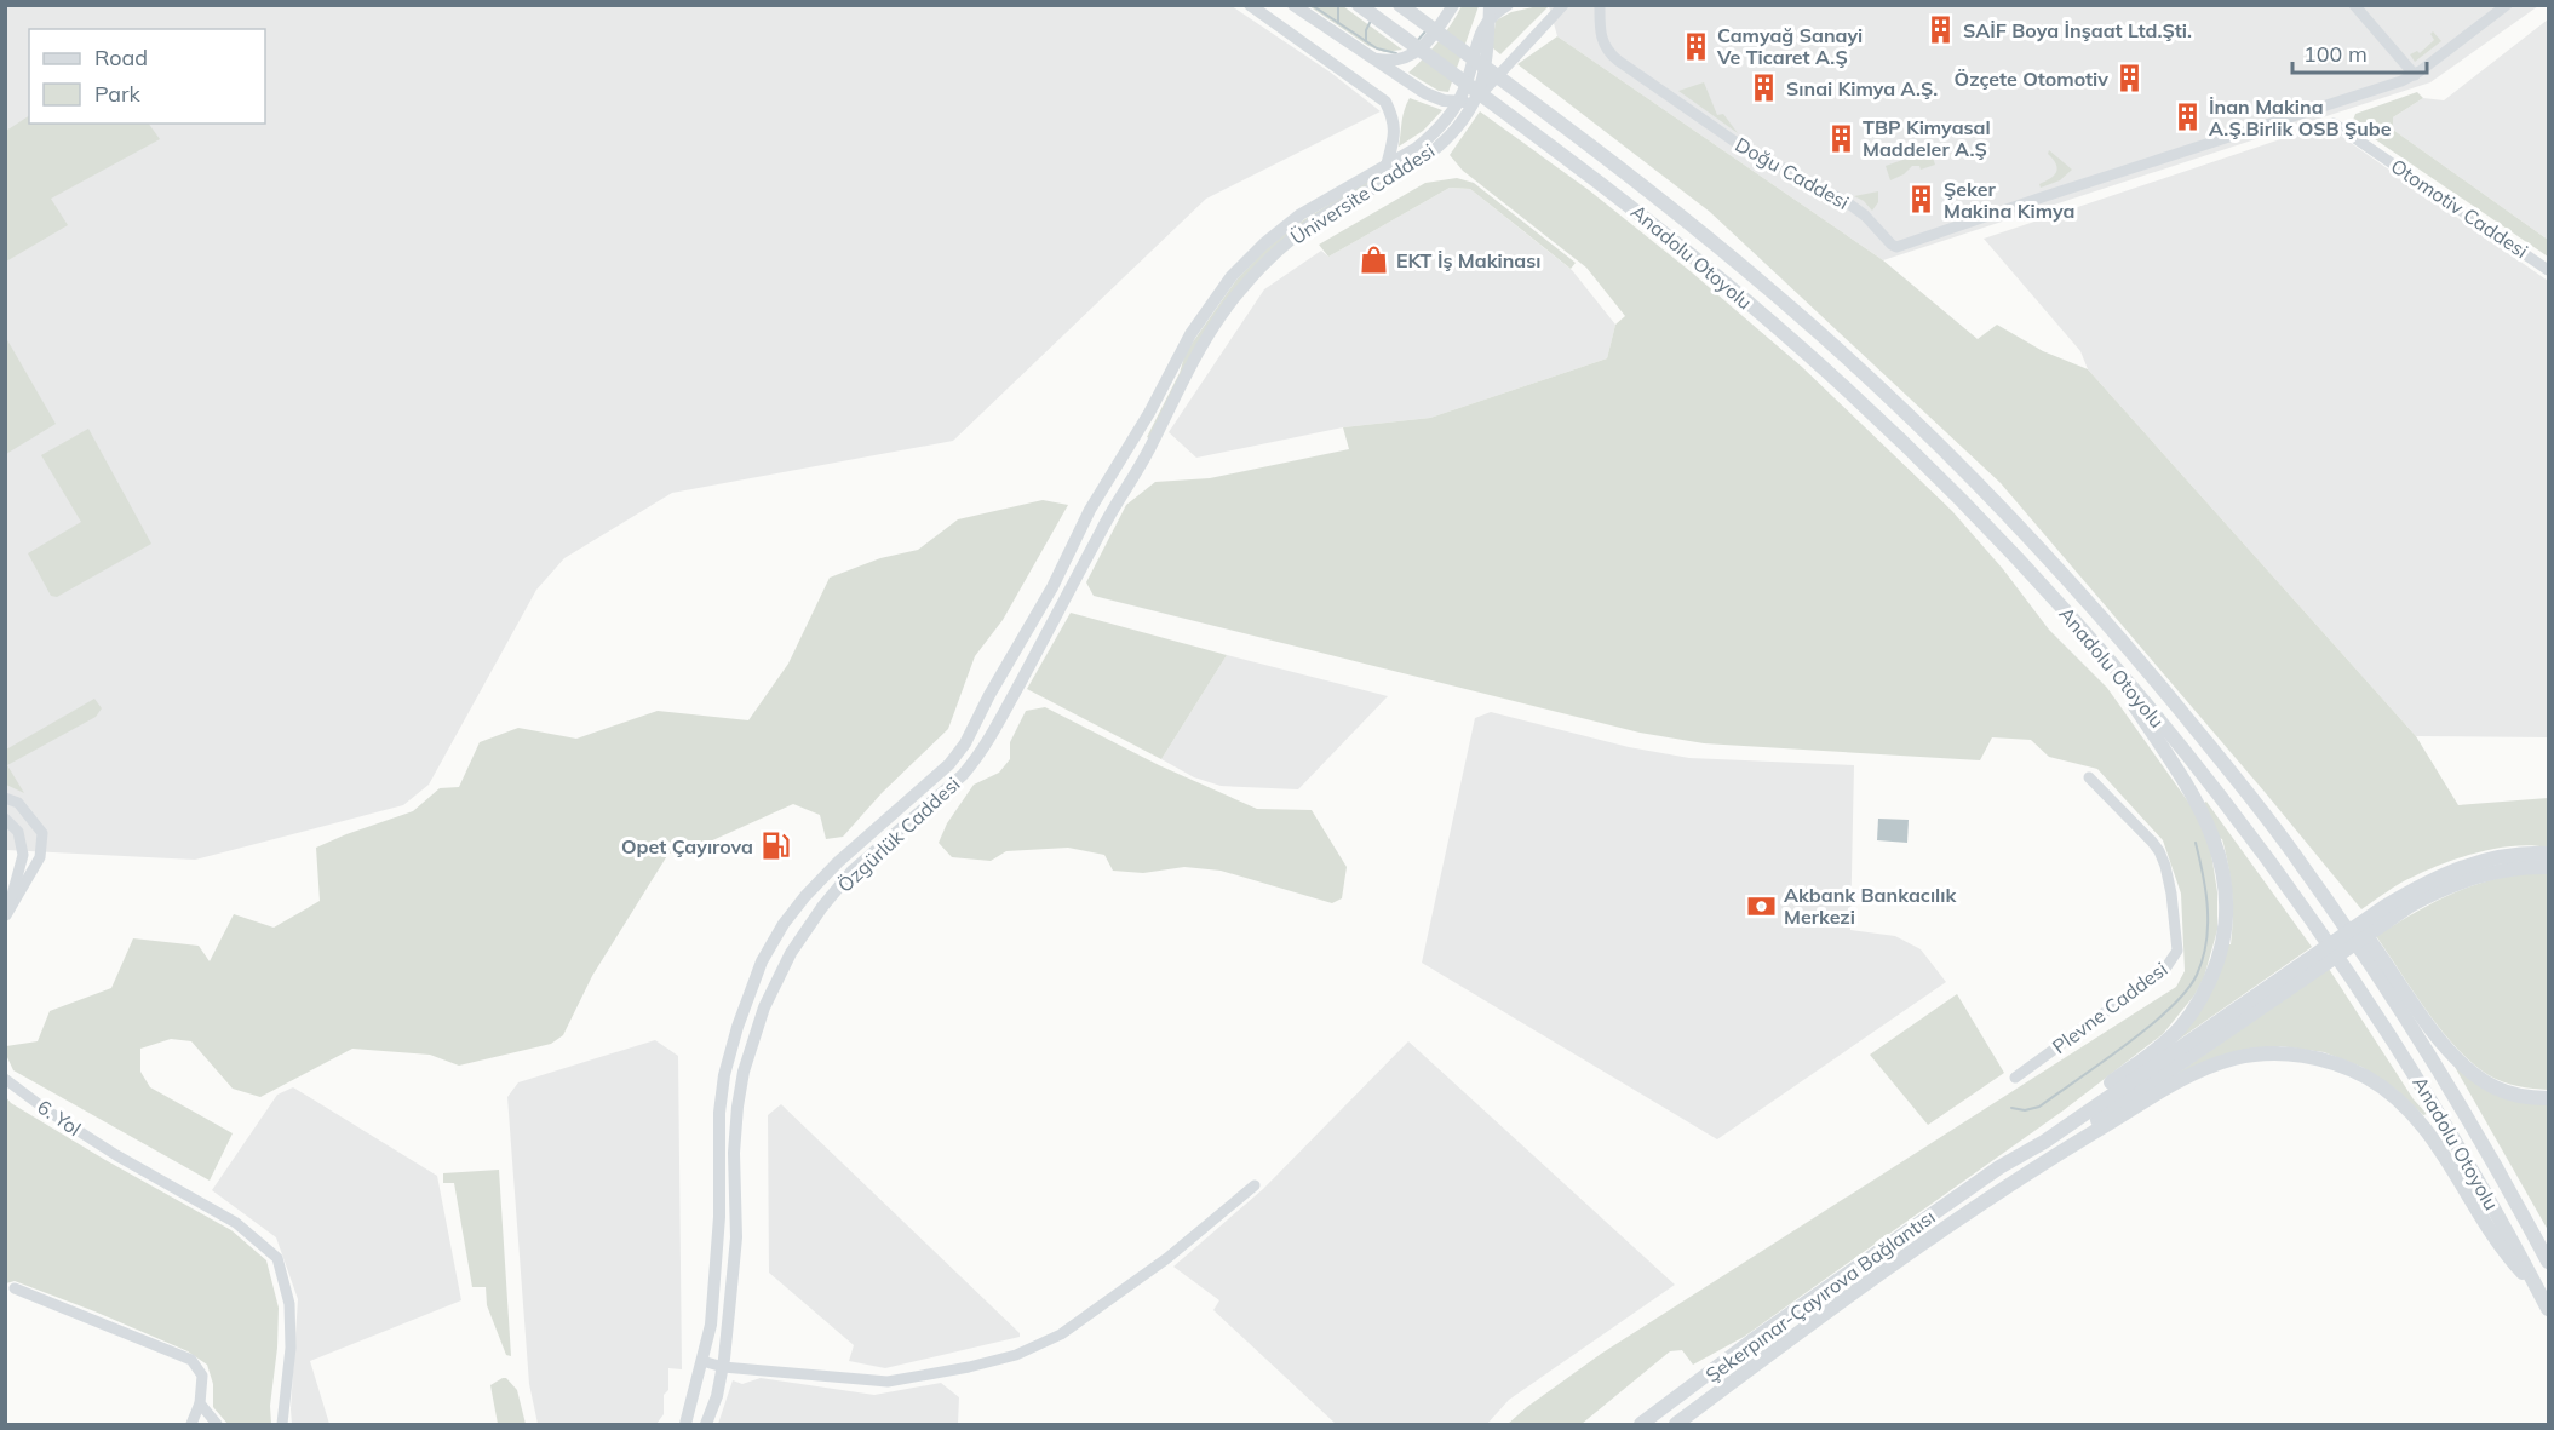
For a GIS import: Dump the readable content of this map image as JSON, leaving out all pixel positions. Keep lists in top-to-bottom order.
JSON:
{
  "streets": {
    "highway": ["Anadolu Otoyolu", "Şekerpınar-Çayırova Bağlantısı"],
    "main road": ["Üniversite Caddesi", "Özgürlük Caddesi"],
    "street": [
      "Doğu Caddesi",
      "Otomotiv Caddesi",
      "Plevne Caddesi",
      "6. Yol"
    ]
  },
  "crossings": [
    ["Üniversite Caddesi", "Özgürlük Caddesi"]
  ],
  "places": {
    "building": [
      "SAİF Boya İnşaat Ltd.Şti.",
      "Camyağ Sanayi Ve Ticaret A.Ş",
      "Özçete Otomotiv",
      "Sınai Kimya A.Ş.",
      "İnan Makina A.Ş.Birlik OSB Şube",
      "TBP Kimyasal Maddeler A.Ş",
      "Şeker Makina Kimya"
    ],
    "shop": ["EKT İş Makinası"],
    "fuel station": ["Opet Çayırova"],
    "bank": ["Akbank Bankacılık Merkezi"]
  },
  "legend": ["Road", "Park"],
  "scale_bar": "100 m"
}
